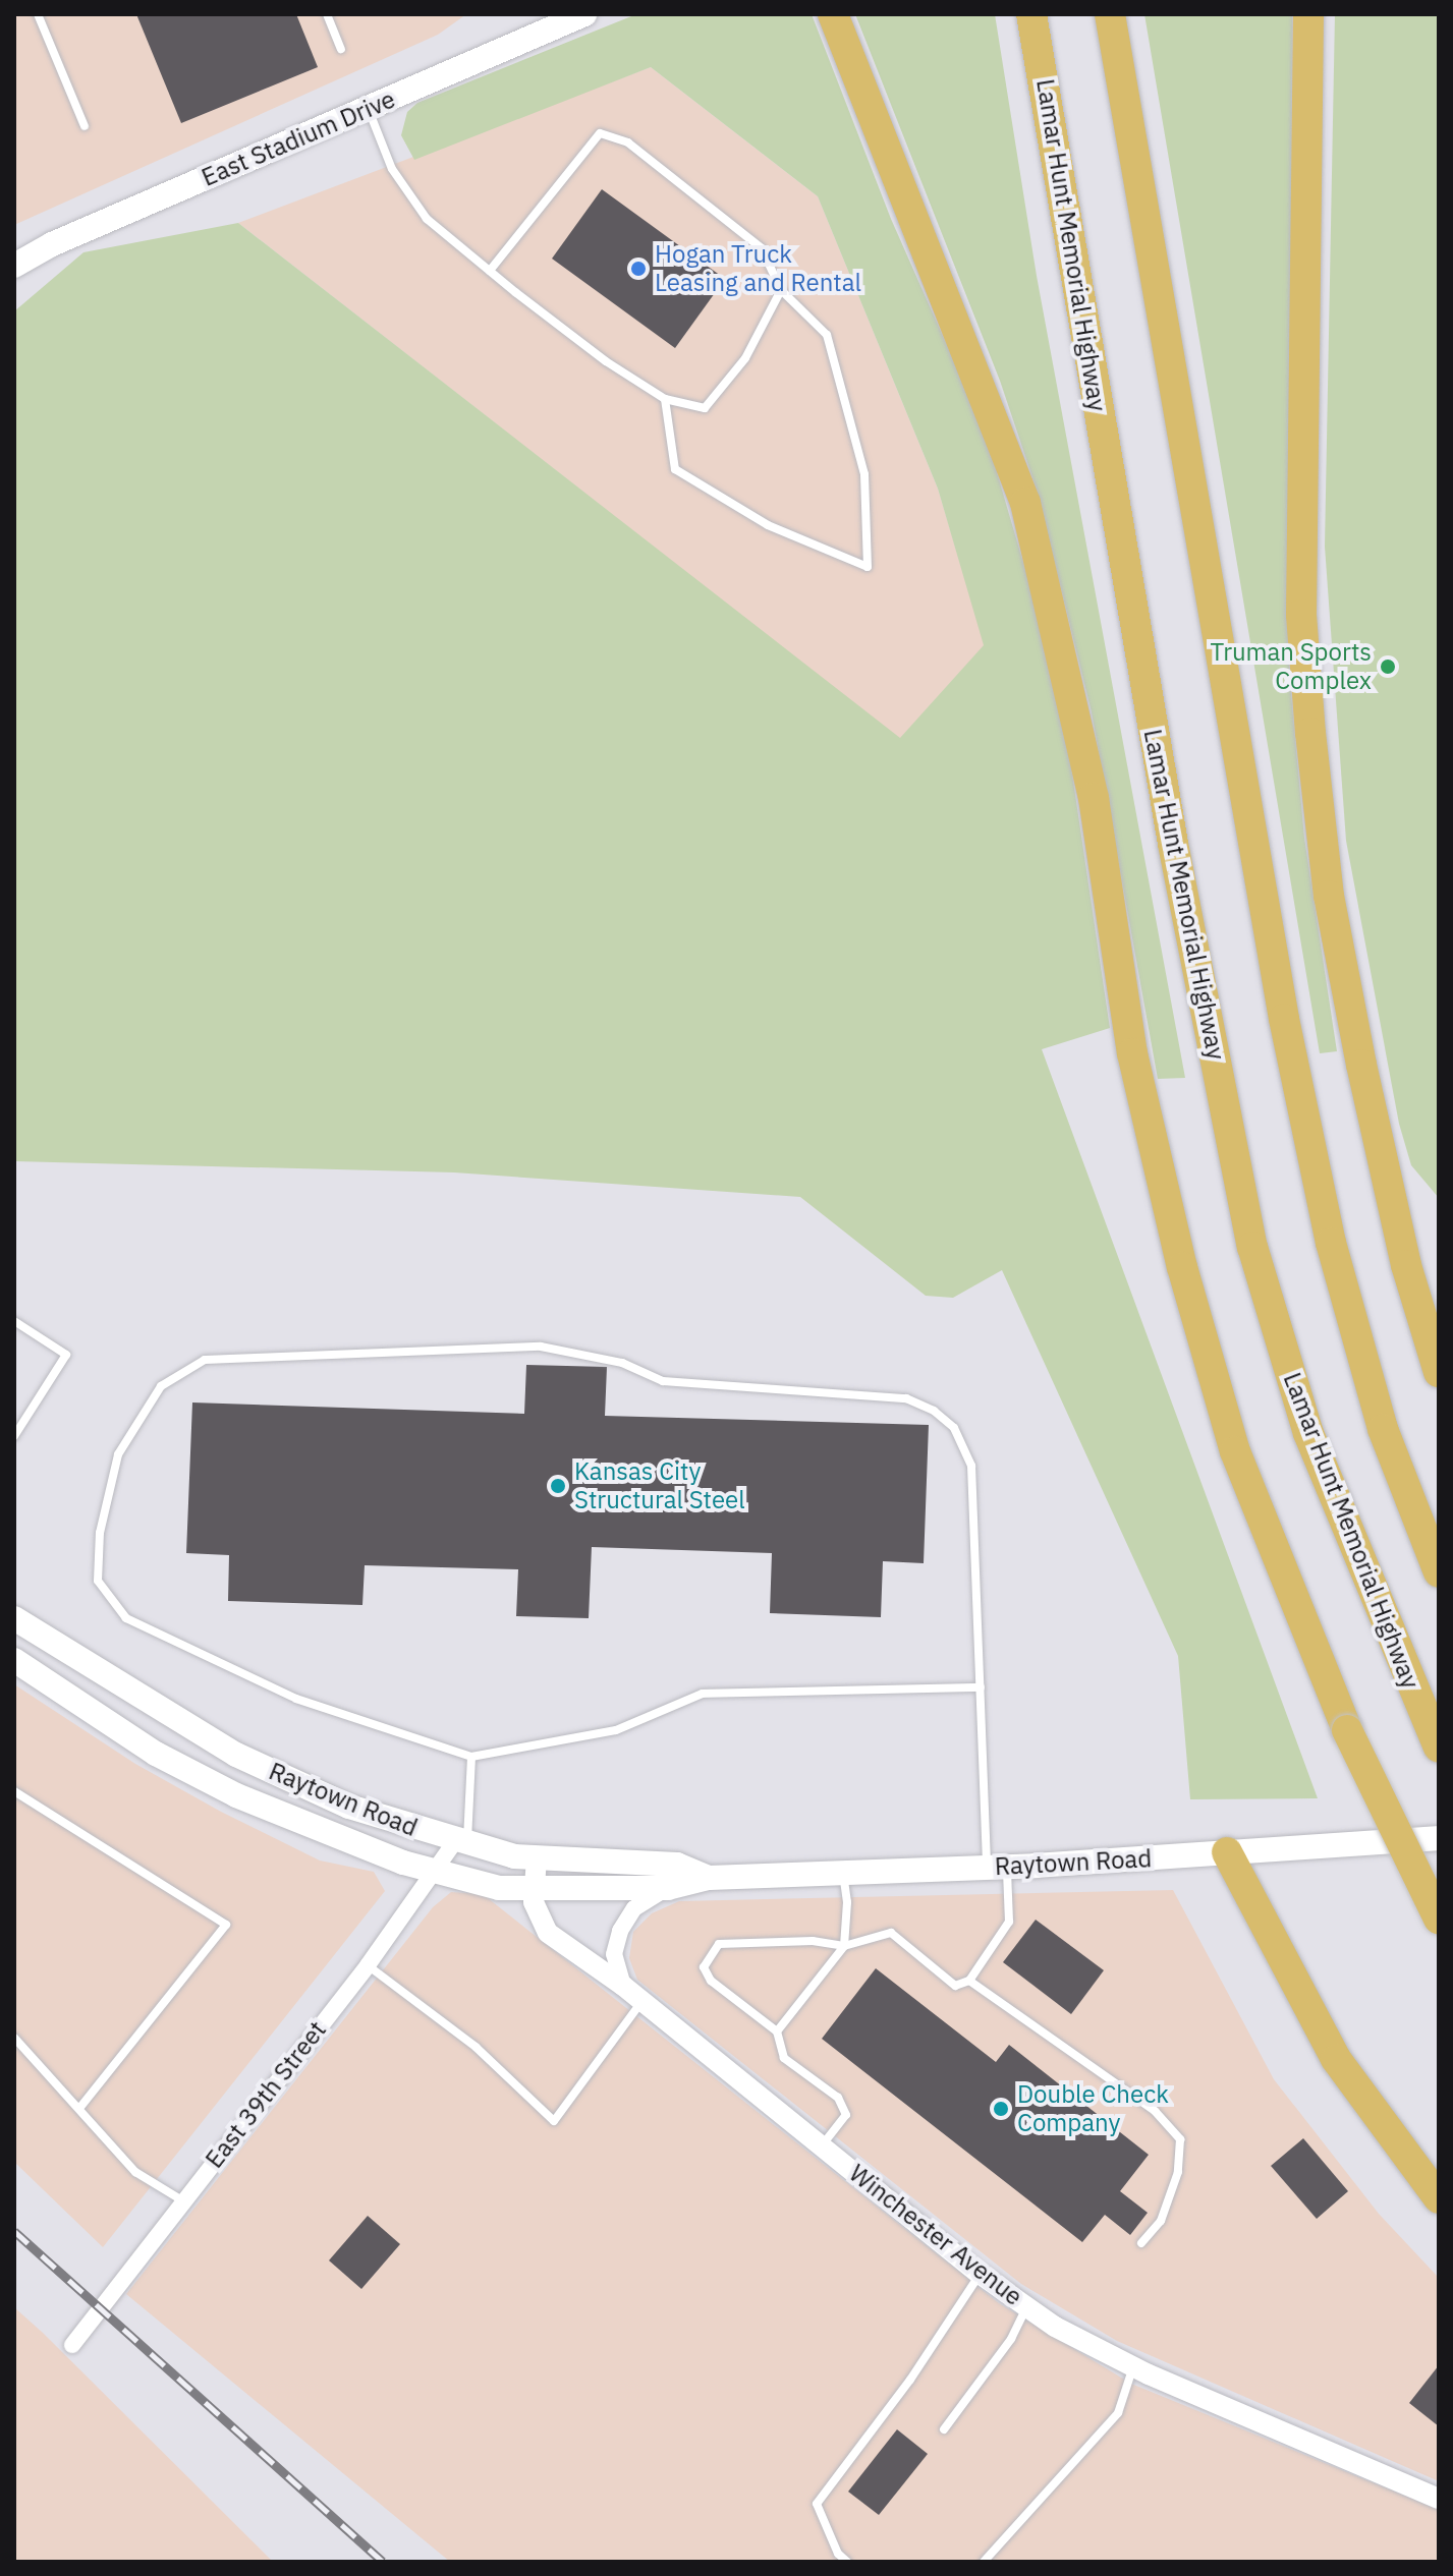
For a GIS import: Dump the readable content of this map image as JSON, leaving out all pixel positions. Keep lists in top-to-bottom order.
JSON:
{
  "streets": {
    "highway": ["Lamar Hunt Memorial Highway"],
    "main road": ["East Stadium Drive", "Raytown Road"],
    "street": ["East 39th Street", "Winchester Avenue"]
  },
  "crossings": [
    ["Raytown Road", "East 39th Street"],
    ["Raytown Road", "Winchester Avenue"]
  ],
  "places": [
    "Hogan Truck Leasing and Rental",
    "Truman Sports Complex",
    "Kansas City Structural Steel",
    "Double Check Company"
  ]
}
